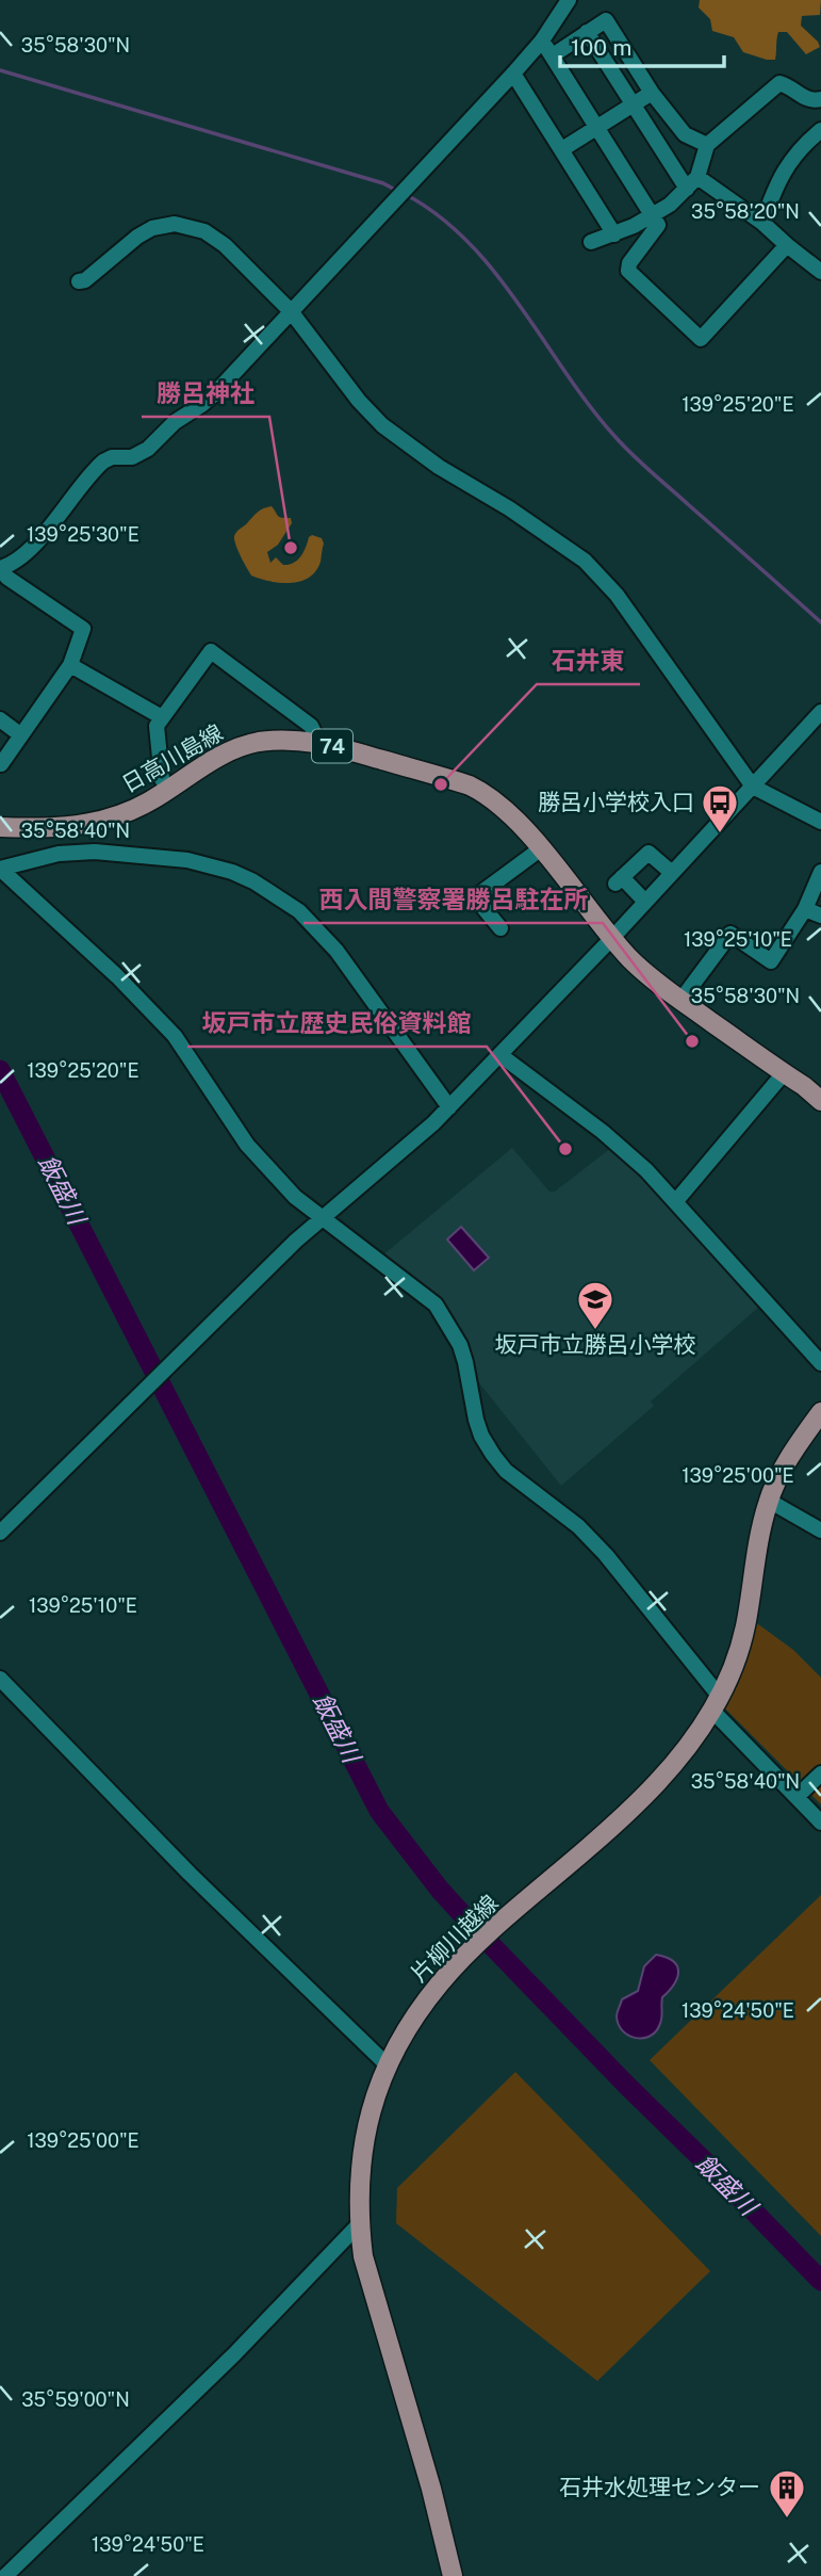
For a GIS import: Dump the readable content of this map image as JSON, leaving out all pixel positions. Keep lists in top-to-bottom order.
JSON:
{
  "streets": {
    "main road": ["74", "日高川島線", "片柳川越線"]
  },
  "water": ["飯盛川"],
  "places": {
    "other": [
      "勝呂神社",
      "石井東",
      "西入間警察署勝呂駐在所",
      "坂戸市立歴史民俗資料館"
    ],
    "bus stop": ["勝呂小学校入口"],
    "school or university": ["坂戸市立勝呂小学校"],
    "building": ["石井水処理センター"]
  },
  "scale_bar": "100 m",
  "coordinates": [
    "35°58'30\"N",
    "35°58'20\"N",
    "139°25'20\"E",
    "139°25'30\"E",
    "35°58'40\"N",
    "139°25'10\"E",
    "139°25'00\"E",
    "139°24'50\"E",
    "35°59'00\"N"
  ]
}
